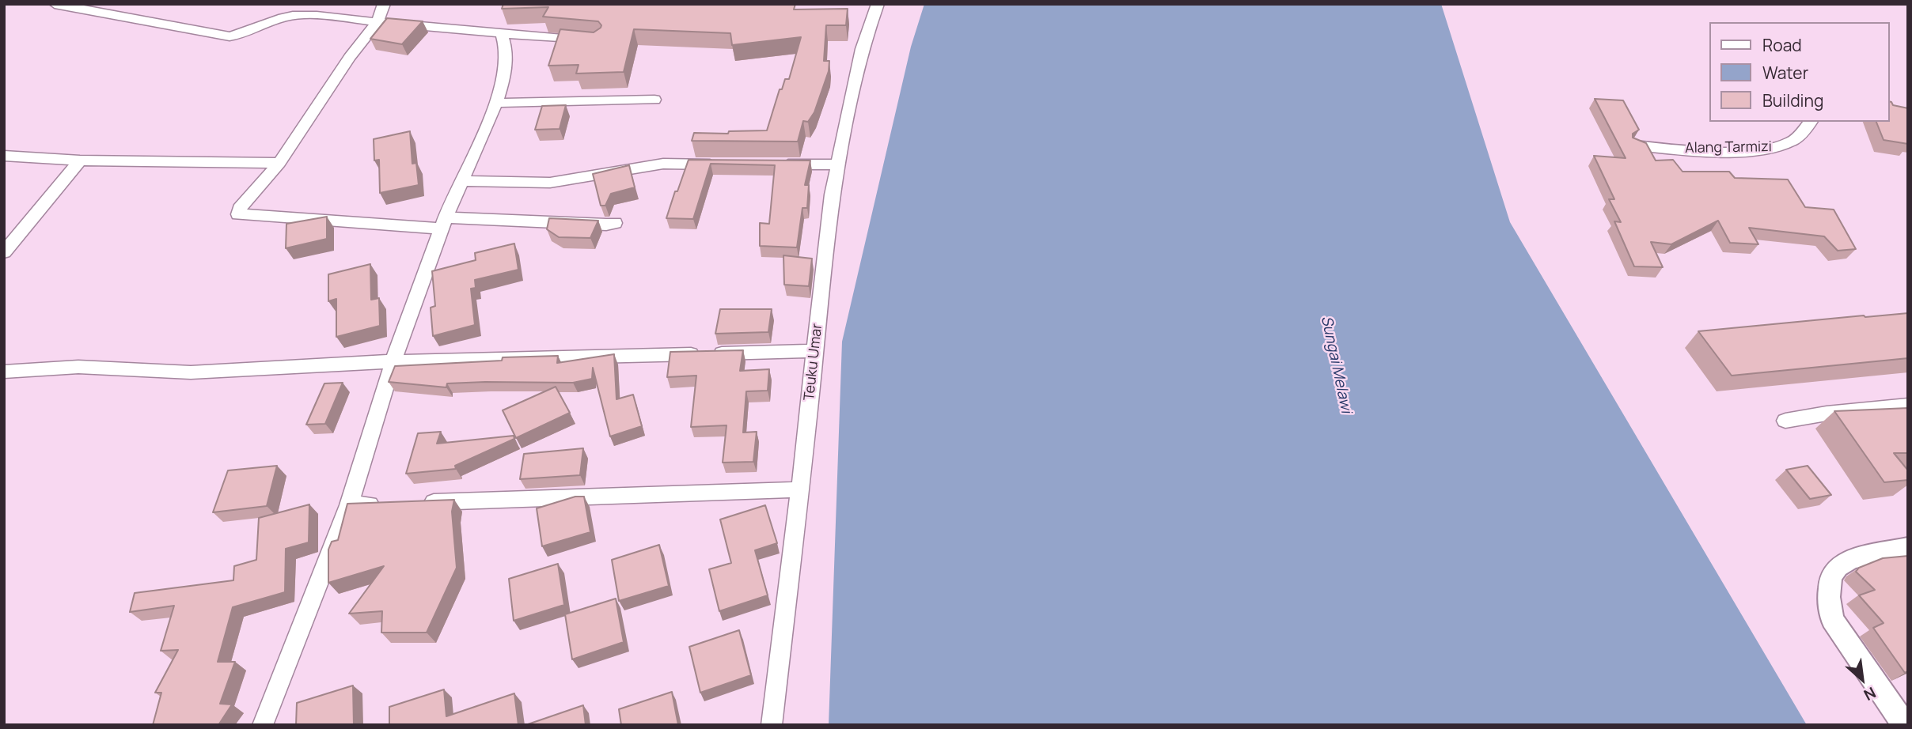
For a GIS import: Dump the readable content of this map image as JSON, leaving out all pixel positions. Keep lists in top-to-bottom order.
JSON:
{
  "streets": {
    "street": ["Alang Tarmizi", "Teuku Umar"]
  },
  "water": ["Sungai Melawi"],
  "legend": ["Road", "Water", "Building"],
  "north": "bottom right"
}
